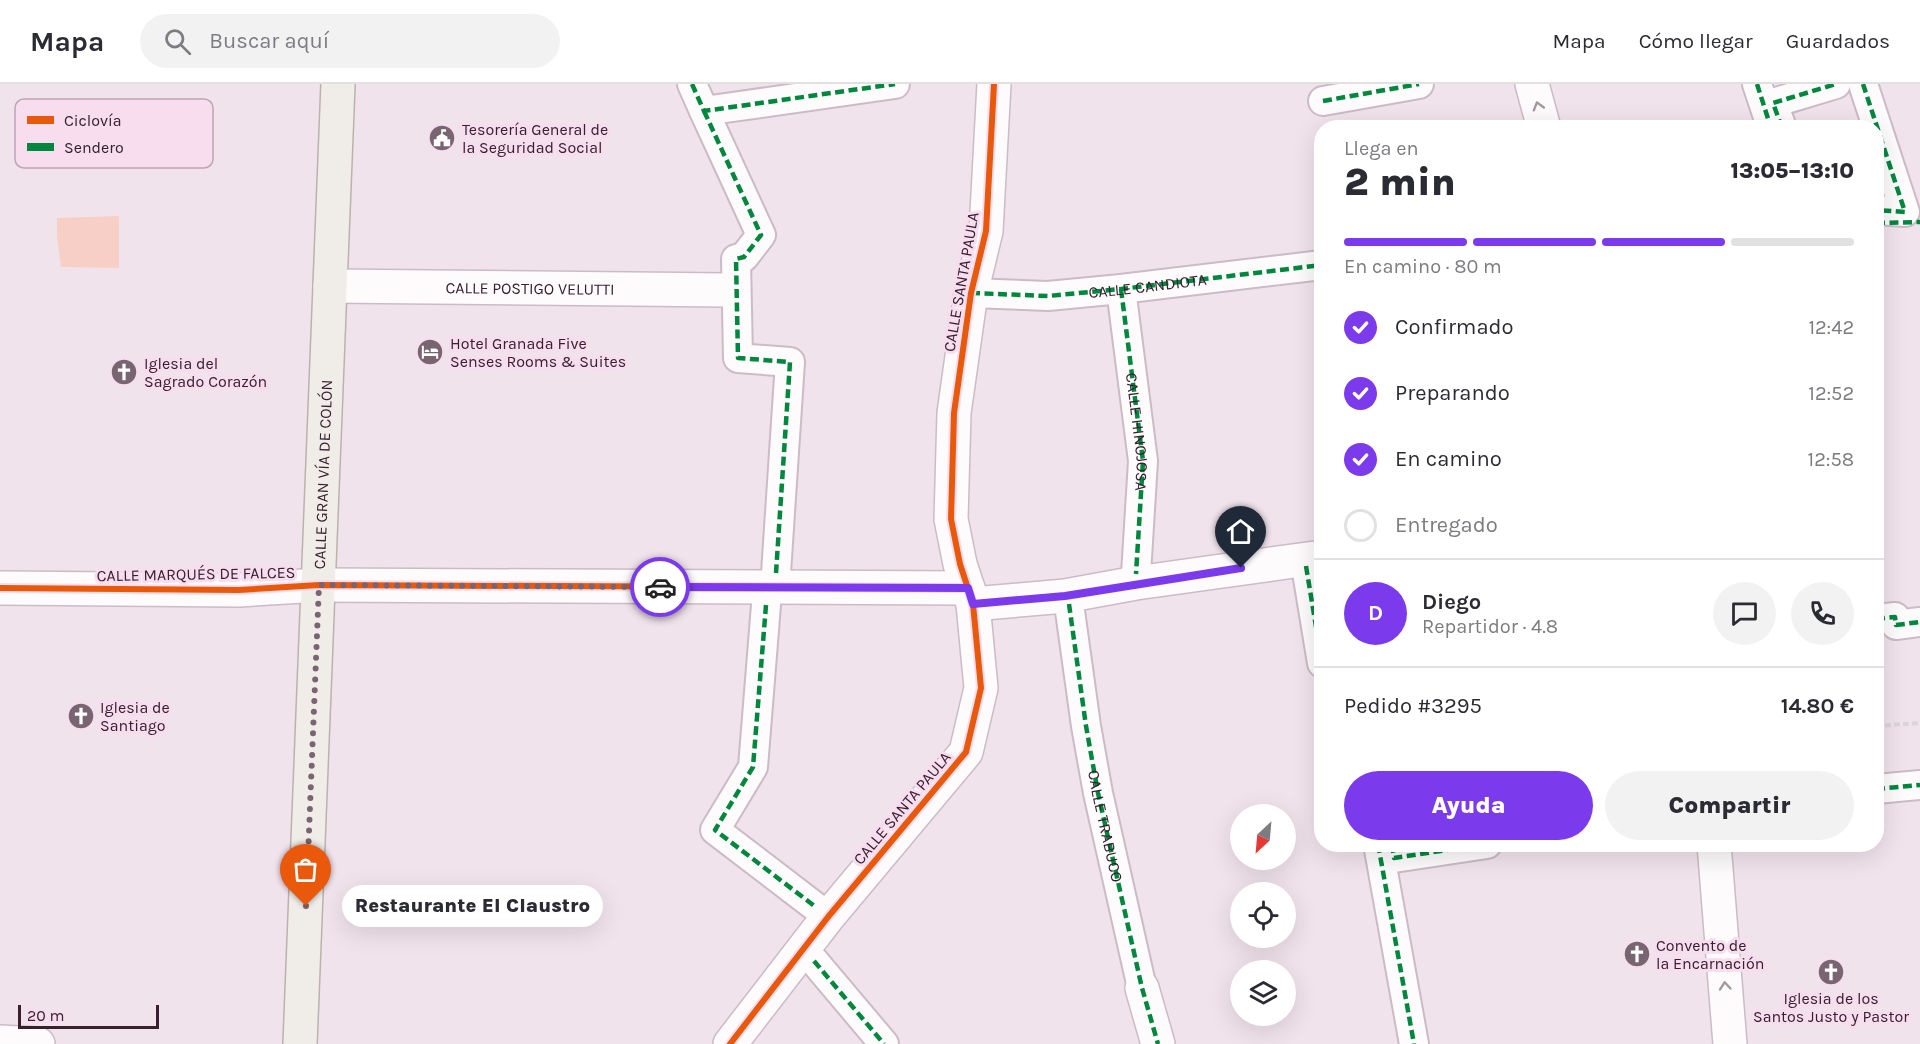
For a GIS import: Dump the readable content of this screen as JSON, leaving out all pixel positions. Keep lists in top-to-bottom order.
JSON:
{
  "streets": {
    "main road": ["CALLE GRAN VÍA DE COLÓN"],
    "street": [
      "CALLE SANTA PAULA",
      "CALLE CANDIOTA",
      "CALLE POSTIGO VELUTTI",
      "CALLE HINOJOSA",
      "CALLE MARQUÉS DE FALCES",
      "CALLE TRABUCO"
    ]
  },
  "crossings": [
    ["CALLE SANTA PAULA", "CALLE CANDIOTA"],
    ["CALLE SANTA PAULA", "CALLE MARQUÉS DE FALCES"],
    ["CALLE CANDIOTA", "CALLE HINOJOSA"],
    ["CALLE POSTIGO VELUTTI", "CALLE GRAN VÍA DE COLÓN"],
    ["CALLE GRAN VÍA DE COLÓN", "CALLE MARQUÉS DE FALCES"]
  ],
  "places": {
    "public building": ["Tesorería General de la Seguridad Social"],
    "hotel": ["Hotel Granada Five Senses Rooms & Suites"],
    "church": [
      "Iglesia del Sagrado Corazón",
      "Iglesia de Santiago",
      "Convento de la Encarnación",
      "Iglesia de los Santos Justo y Pastor"
    ],
    "other": ["Restaurante El Claustro"]
  },
  "legend": ["Ciclovía", "Sendero"],
  "scale_bar": "20 m",
  "north": "bottom left",
  "page": {
    "header": "Mapa",
    "search": "Buscar aquí",
    "nav": ["Mapa", "Cómo llegar", "Guardados"],
    "heading": ["2 min", "Llega en", "13:05–13:10"],
    "panel": [
      "Diego",
      "Repartidor · 4.8",
      "Pedido #3295",
      "14.80 €"
    ],
    "bar": "En camino · 80 m",
    "list": [
      ["Confirmado", "12:42"],
      ["Preparando", "12:52"],
      ["En camino", "12:58"],
      "Entregado"
    ],
    "round": "D",
    "buttons": ["Ayuda", "Compartir"],
    "bubble": "Restaurante El Claustro",
    "scale": "20 m"
  }
}
